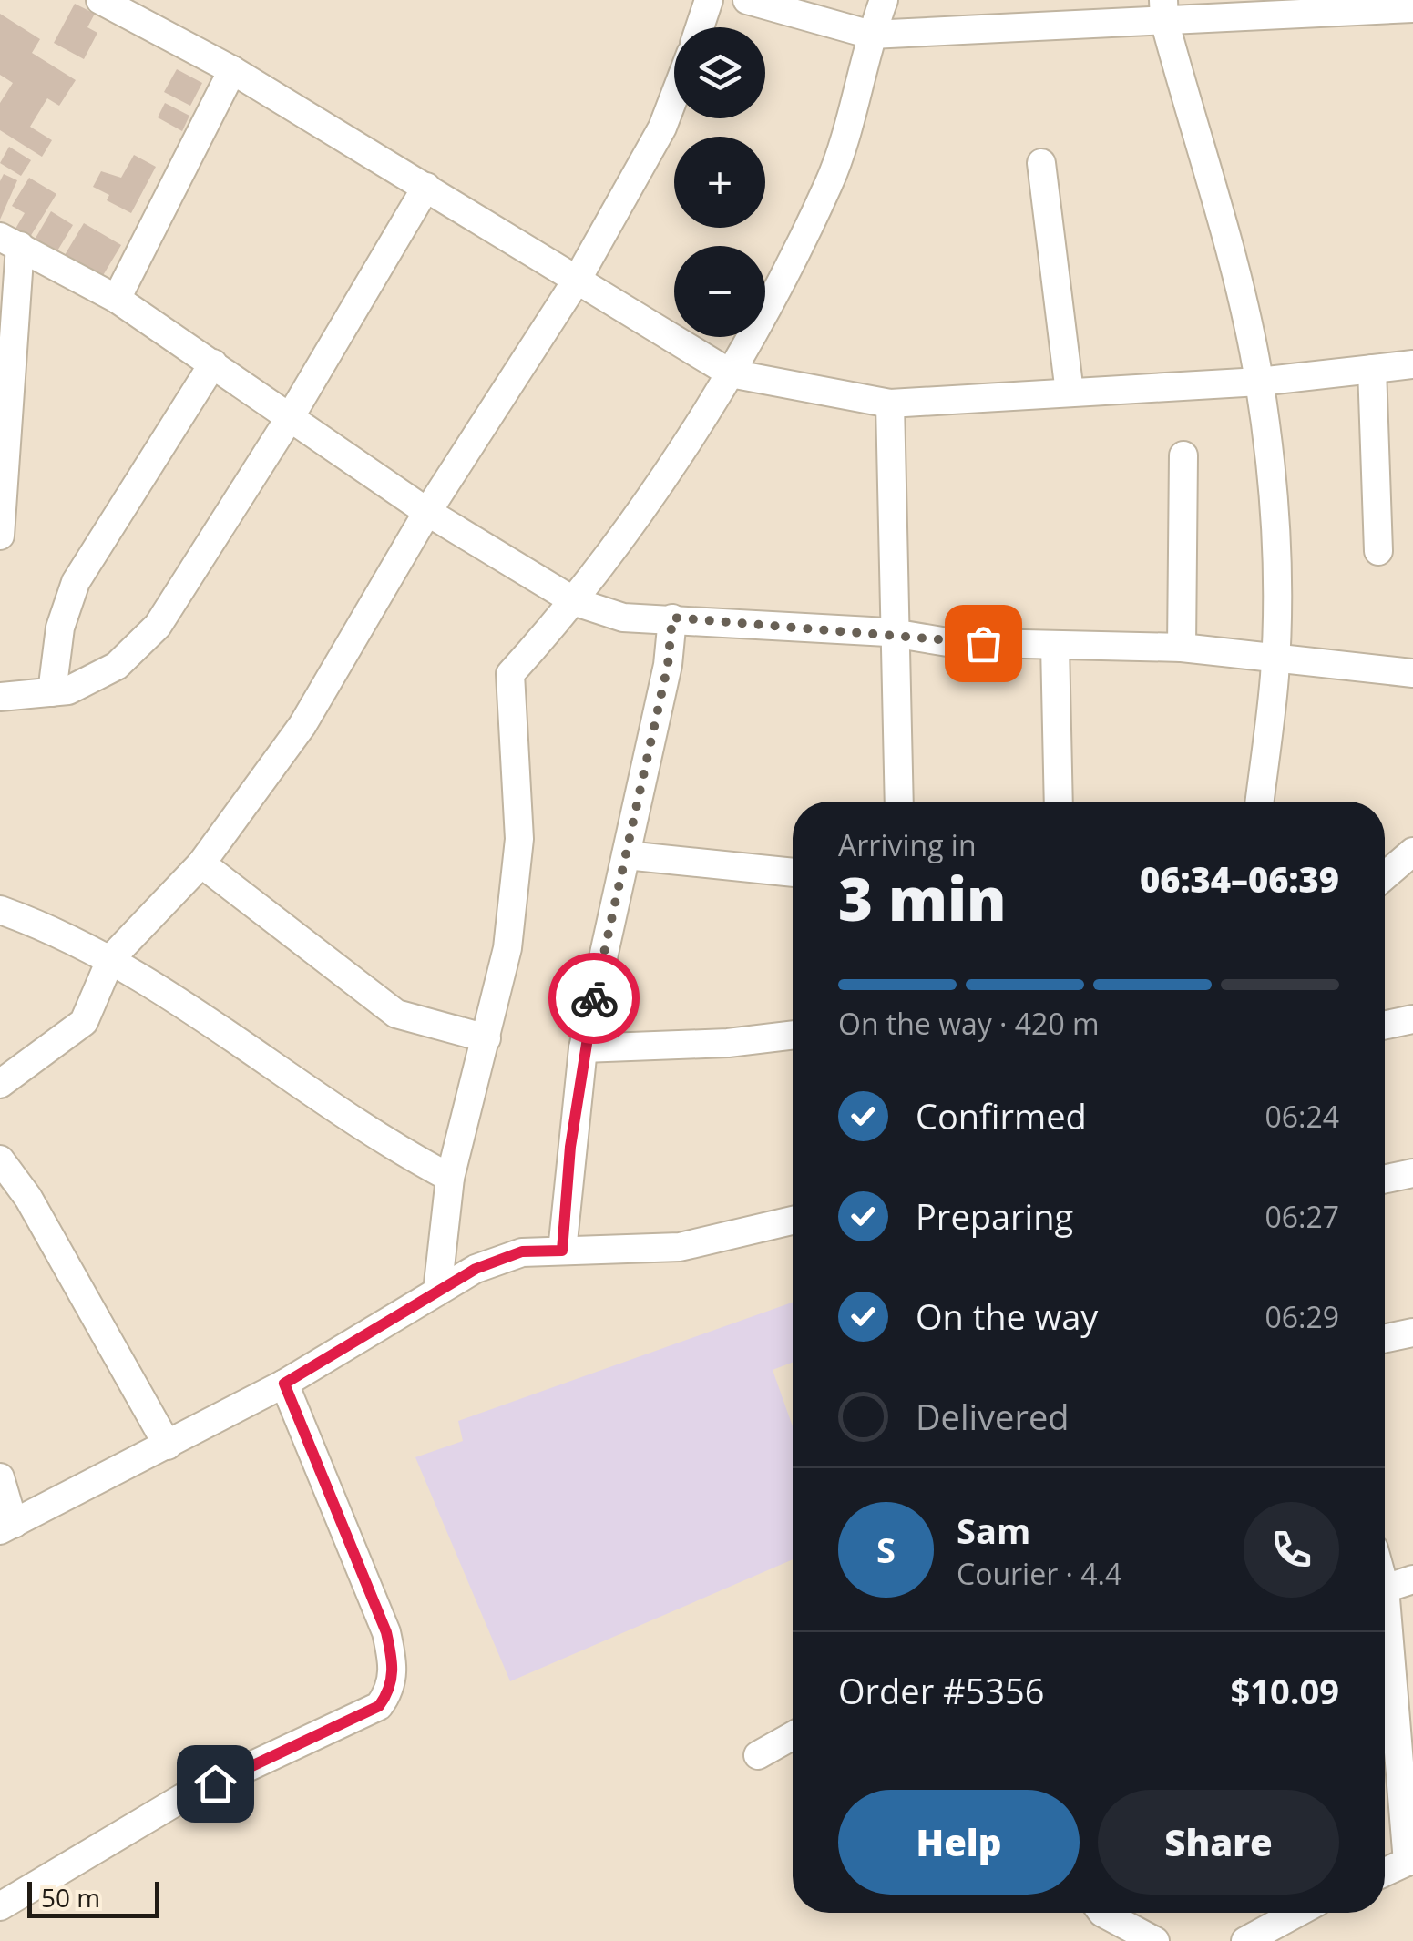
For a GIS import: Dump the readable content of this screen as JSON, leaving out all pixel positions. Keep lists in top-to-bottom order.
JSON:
{
  "scale_bar": "50 m",
  "page": {
    "map_buttons": ["+", "−"],
    "heading": ["3 min", "Arriving in", "06:34–06:39"],
    "panel": [
      "Sam",
      "Courier · 4.4",
      "Order #5356",
      "$10.09"
    ],
    "bar": "On the way · 420 m",
    "list": [
      ["Confirmed", "06:24"],
      ["Preparing", "06:27"],
      ["On the way", "06:29"],
      "Delivered"
    ],
    "round": "S",
    "buttons": ["Help", "Share"],
    "scale": "50 m"
  }
}
